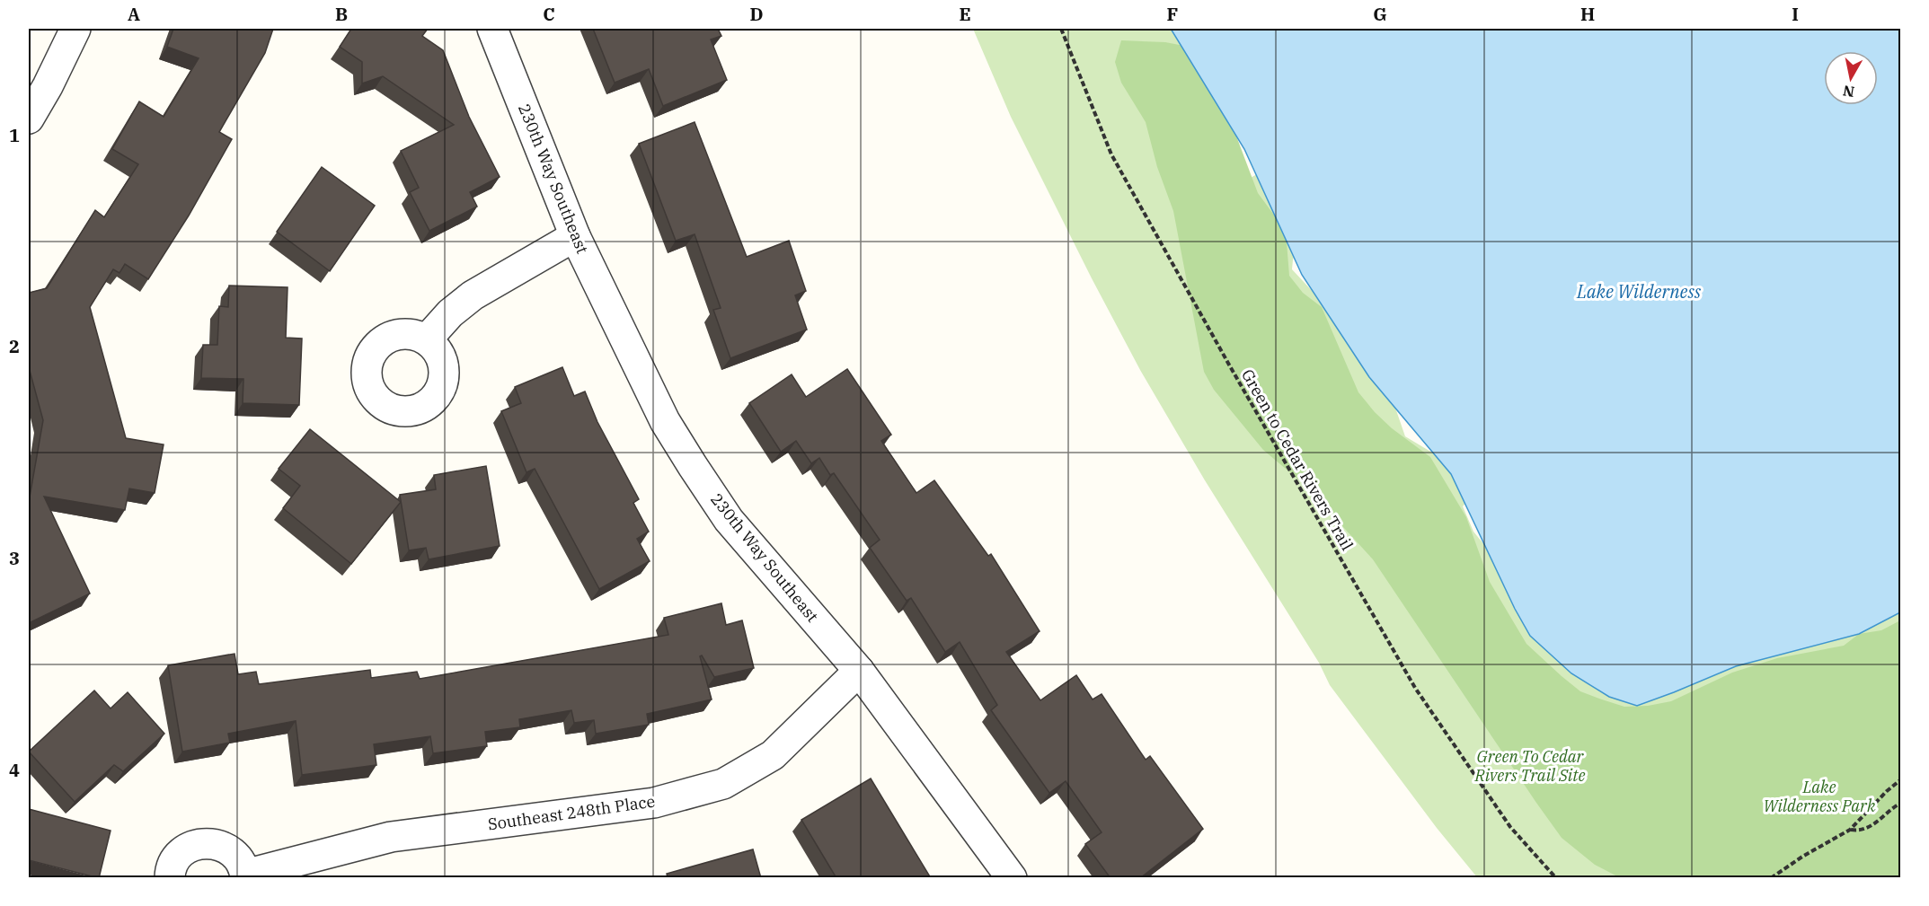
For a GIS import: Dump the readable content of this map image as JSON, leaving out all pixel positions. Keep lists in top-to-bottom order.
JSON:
{
  "streets": {
    "street": ["230th Way Southeast", "Southeast 248th Place"],
    "path": ["Green to Cedar Rivers Trail"]
  },
  "crossings": [
    ["230th Way Southeast", "Southeast 248th Place"]
  ],
  "water": ["Lake Wilderness"],
  "parks": ["Green To Cedar Rivers Trail Site", "Lake Wilderness Park"],
  "north": "bottom",
  "grid": {
    "columns": [
      "A",
      "B",
      "C",
      "D",
      "E",
      "F",
      "G",
      "H",
      "I"
    ],
    "rows": [
      "1",
      "2",
      "3",
      "4"
    ]
  }
}
